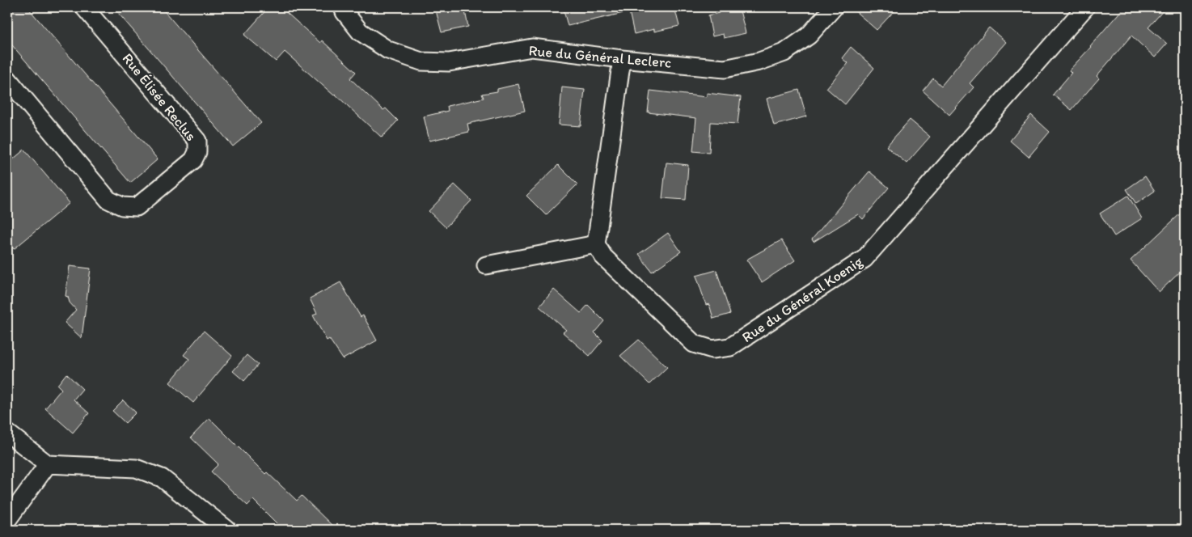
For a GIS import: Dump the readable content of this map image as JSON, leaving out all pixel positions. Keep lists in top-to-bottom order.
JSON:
{
  "streets": {
    "street": ["Rue du Général Leclerc", "Rue Élisée Reclus", "Rue du Général Koenig"]
  }
}
